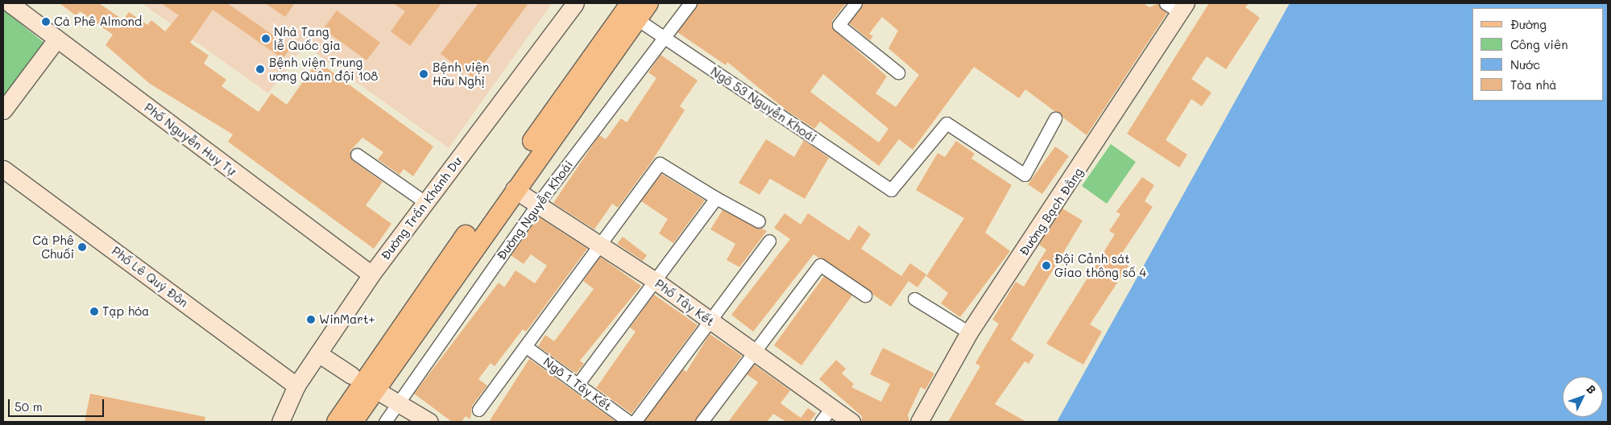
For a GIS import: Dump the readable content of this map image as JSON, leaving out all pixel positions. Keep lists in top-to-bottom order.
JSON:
{
  "streets": {
    "street": [
      "Ngõ 53 Nguyễn Khoái",
      "Phố Nguyễn Huy Tự",
      "Đường Trần Khánh Dư",
      "Đường Nguyễn Khoái",
      "Đường Bạch Đằng",
      "Phố Lê Quý Đôn",
      "Phố Tây Kết",
      "Ngõ 1 Tây Kết"
    ]
  },
  "crossings": [
    ["Ngõ 53 Nguyễn Khoái", "Đường Nguyễn Khoái"],
    ["Phố Nguyễn Huy Tự", "Đường Trần Khánh Dư"],
    ["Đường Trần Khánh Dư", "Phố Lê Quý Đôn"],
    ["Đường Nguyễn Khoái", "Phố Tây Kết"]
  ],
  "places": [
    "Cà Phê Almond",
    "Nhà Tang lễ Quốc gia",
    "Bệnh viện Trung ương Quân đội 108",
    "Bệnh viện Hữu Nghị",
    "Cà Phê Chuối",
    "Đội Cảnh sát Giao thông số 4",
    "Tạp hóa",
    "WinMart+"
  ],
  "legend": [
    "Đường",
    "Công viên",
    "Nước",
    "Tòa nhà"
  ],
  "scale_bar": "50 m",
  "north": "top right"
}
